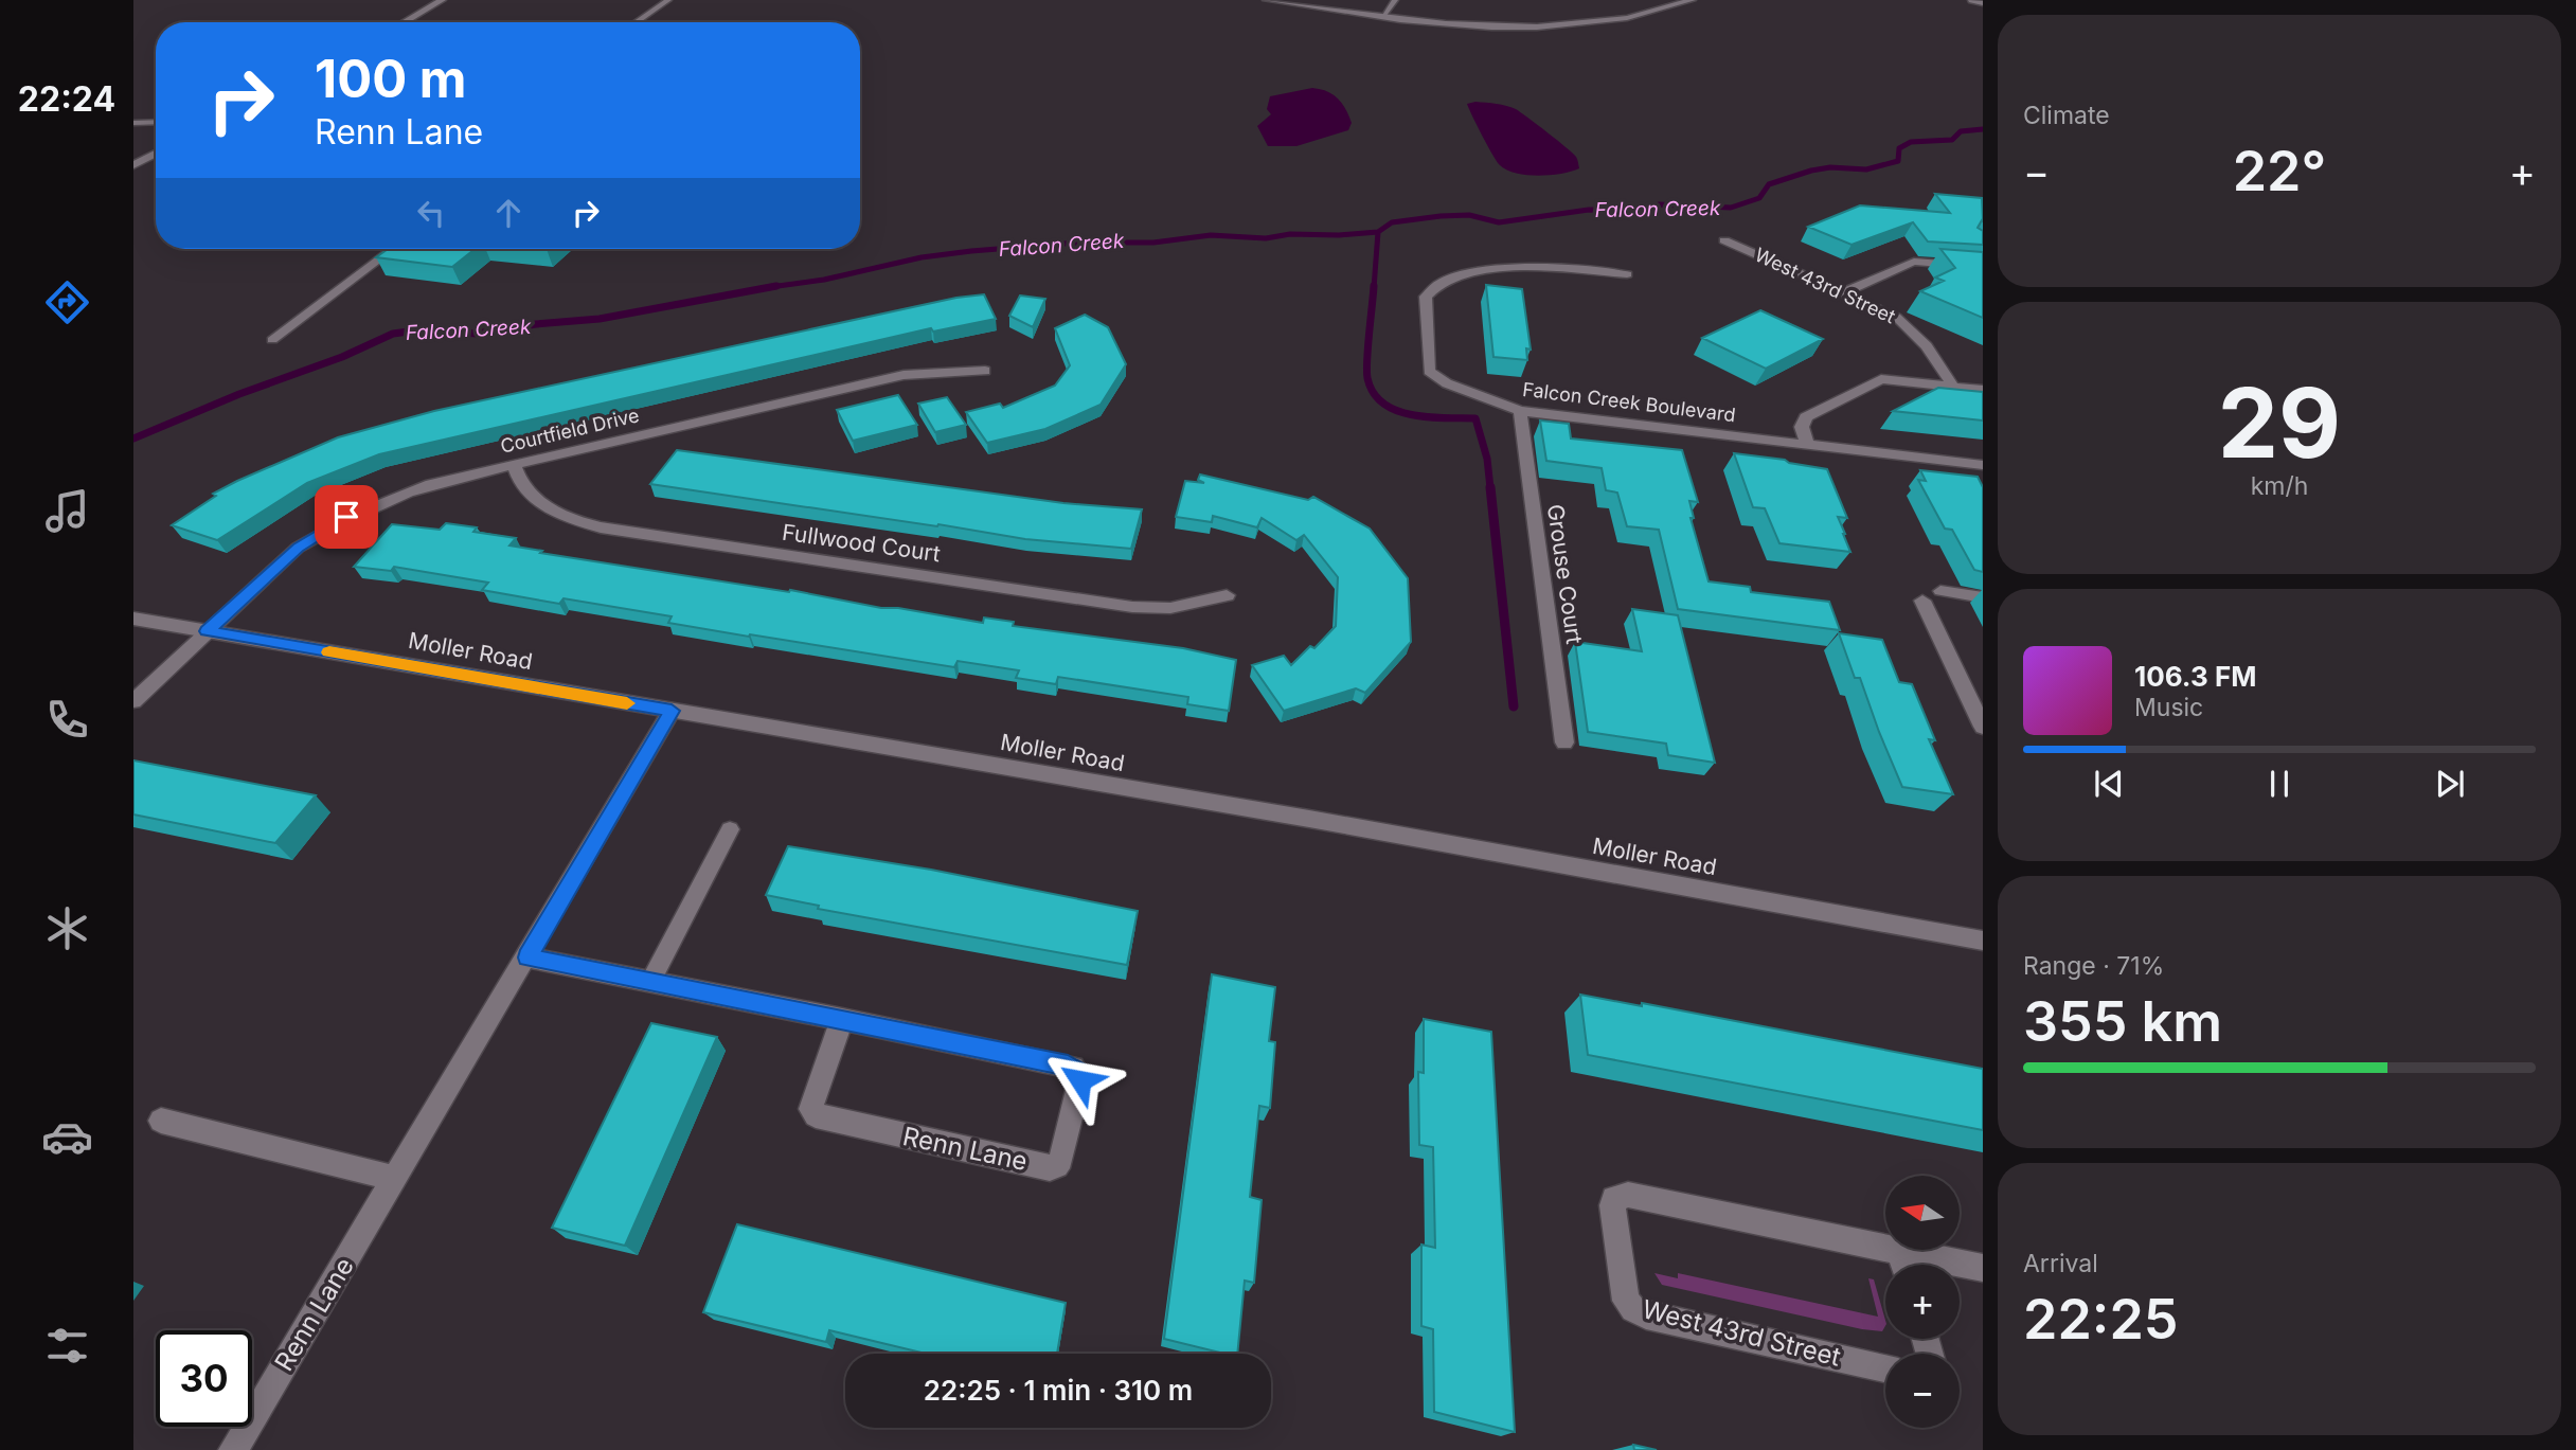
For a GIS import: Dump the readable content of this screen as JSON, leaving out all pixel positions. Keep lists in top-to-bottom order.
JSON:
{
  "streets": {
    "street": [
      "West 43rd Street",
      "Falcon Creek Boulevard",
      "Courtfield Drive",
      "Fullwood Court",
      "Grouse Court",
      "Moller Road",
      "Renn Lane"
    ]
  },
  "crossings": [
    ["Falcon Creek Boulevard", "Grouse Court"],
    ["Courtfield Drive", "Fullwood Court"],
    ["Courtfield Drive", "Moller Road"],
    ["Moller Road", "Renn Lane"]
  ],
  "water": ["Falcon Creek"],
  "north": "left",
  "page": {
    "tabs": "22:24",
    "tile": [
      "Climate",
      ["29", "km/h"],
      ["Range · 71%", "355 km"],
      ["Arrival", "22:25"]
    ],
    "turn": ["100 m", "Renn Lane"],
    "heat": ["−", "22°", "+"],
    "song": ["106.3 FM", "Music"],
    "map_buttons": ["+", "−"],
    "limit": "30",
    "trip": "22:25 · 1 min · 310 m"
  }
}
